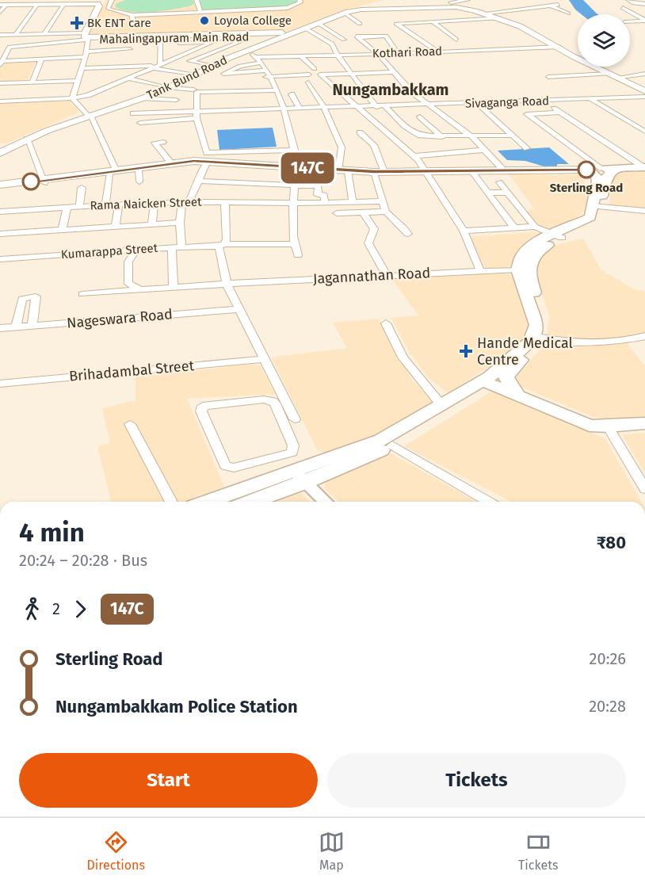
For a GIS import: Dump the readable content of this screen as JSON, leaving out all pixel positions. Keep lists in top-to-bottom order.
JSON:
{
  "streets": {
    "main road": ["Mahalingapuram Main Road", "Tank Bund Road"],
    "street": [
      "Kothari Road",
      "Sivaganga Road",
      "Rama Naicken Street",
      "Kumarappa Street",
      "Jagannathan Road",
      "Nageswara Road",
      "Brihadambal Street"
    ]
  },
  "crossings": [
    ["Mahalingapuram Main Road", "Tank Bund Road"]
  ],
  "districts": ["Nungambakkam"],
  "places": {
    "other": ["Loyola College", "Sterling Road"],
    "health": ["BK ENT care", "Hande Medical Centre"]
  },
  "lines": ["bus line 147C"],
  "page": {
    "on_map": "147C",
    "heading": ["4 min", "20:24 – 20:28 · Bus", "₹80"],
    "legs": ["2", "147C"],
    "list": [
      {
        "name": "Sterling Road",
        "value": "20:26"
      },
      {
        "name": "Nungambakkam Police Station",
        "value": "20:28"
      }
    ],
    "buttons": ["Start", "Tickets"],
    "tabs": ["Directions", "Map", "Tickets"]
  }
}
